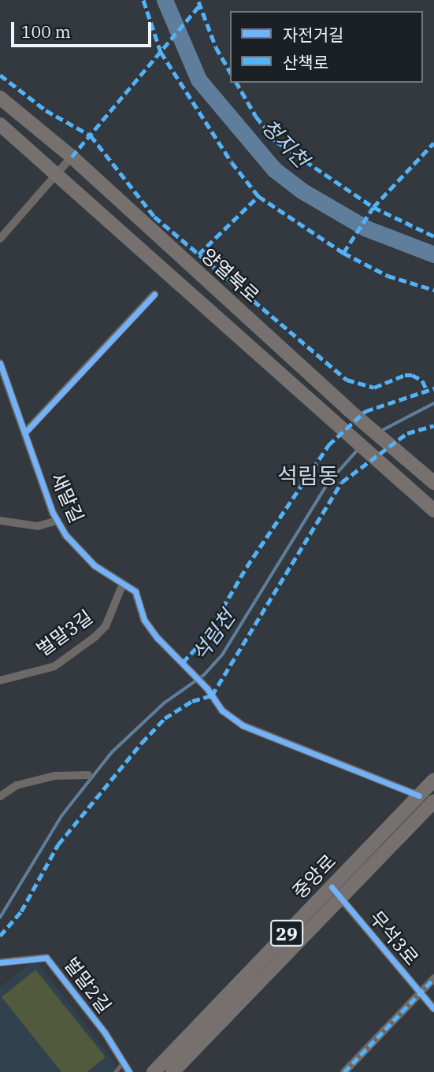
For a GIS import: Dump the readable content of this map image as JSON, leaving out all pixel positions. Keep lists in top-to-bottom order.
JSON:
{
  "streets": {
    "main road": ["양열북로", "중앙로", "29"],
    "street": [
      "새말길",
      "벌말3길",
      "무석3로",
      "벌말2길"
    ]
  },
  "crossings": [
    ["새말길", "벌말3길"],
    ["새말길", "중앙로"],
    ["중앙로", "무석3로"]
  ],
  "districts": ["석림동"],
  "water": ["청지천", "석림천"],
  "legend": ["자전거길", "산책로"],
  "scale_bar": "100 m"
}
